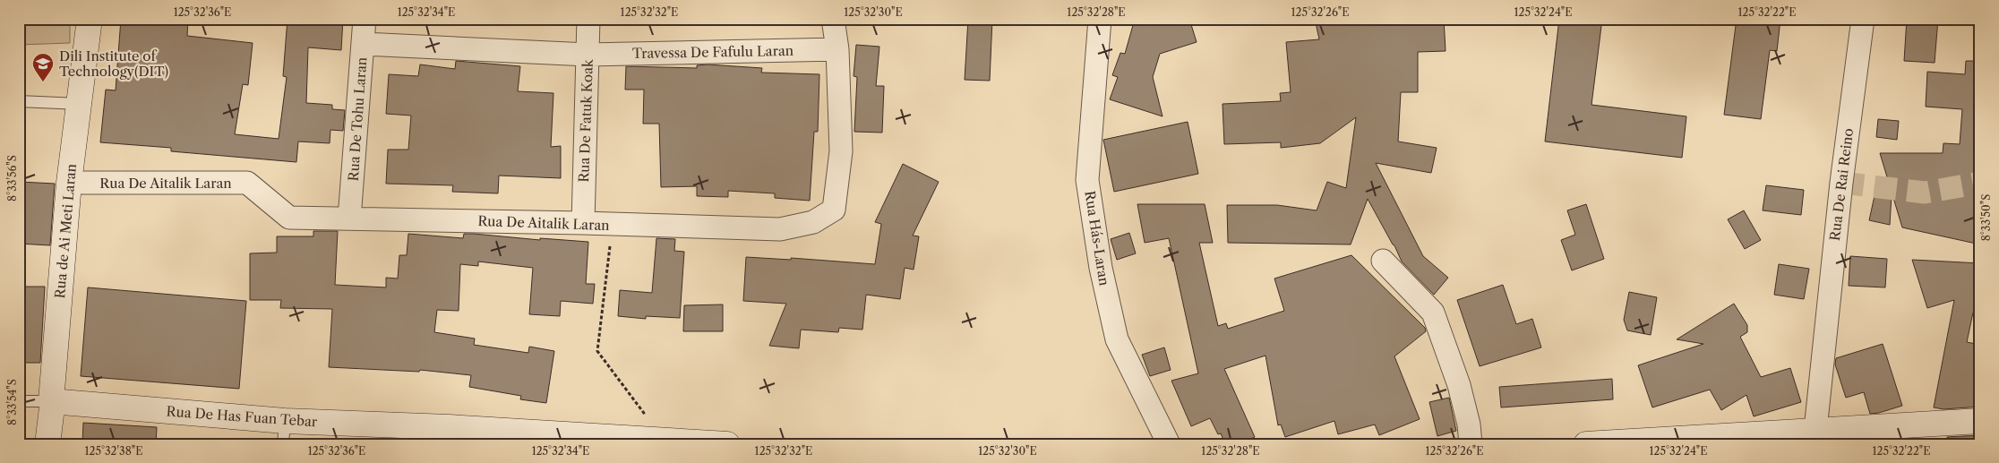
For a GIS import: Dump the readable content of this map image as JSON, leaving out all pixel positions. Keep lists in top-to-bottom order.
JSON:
{
  "streets": {
    "street": [
      "Travessa De Fafulu Laran",
      "Rua De Tohu Laran",
      "Rua De Fatuk Koak",
      "Rua De Aitalik Laran",
      "Rua De Rai Reino",
      "Rua de Ai Meti Laran",
      "Rua Hás-Laran",
      "Rua De Has Fuan Tebar"
    ]
  },
  "crossings": [
    ["Travessa De Fafulu Laran", "Rua De Tohu Laran"],
    ["Travessa De Fafulu Laran", "Rua De Fatuk Koak"],
    ["Travessa De Fafulu Laran", "Rua De Aitalik Laran"],
    ["Rua De Tohu Laran", "Rua De Aitalik Laran"],
    ["Rua De Fatuk Koak", "Rua De Aitalik Laran"],
    ["Rua De Aitalik Laran", "Rua de Ai Meti Laran"],
    ["Rua de Ai Meti Laran", "Rua De Has Fuan Tebar"]
  ],
  "places": {
    "school or university": ["Dili Institute of Technology(DIT)"]
  },
  "coordinates": [
    "125°32'36\"E",
    "125°32'34\"E",
    "125°32'32\"E",
    "125°32'30\"E",
    "125°32'28\"E",
    "125°32'26\"E",
    "125°32'24\"E",
    "125°32'22\"E",
    "8°33'56\"S",
    "8°33'50\"S",
    "8°33'54\"S",
    "125°32'38\"E"
  ]
}
